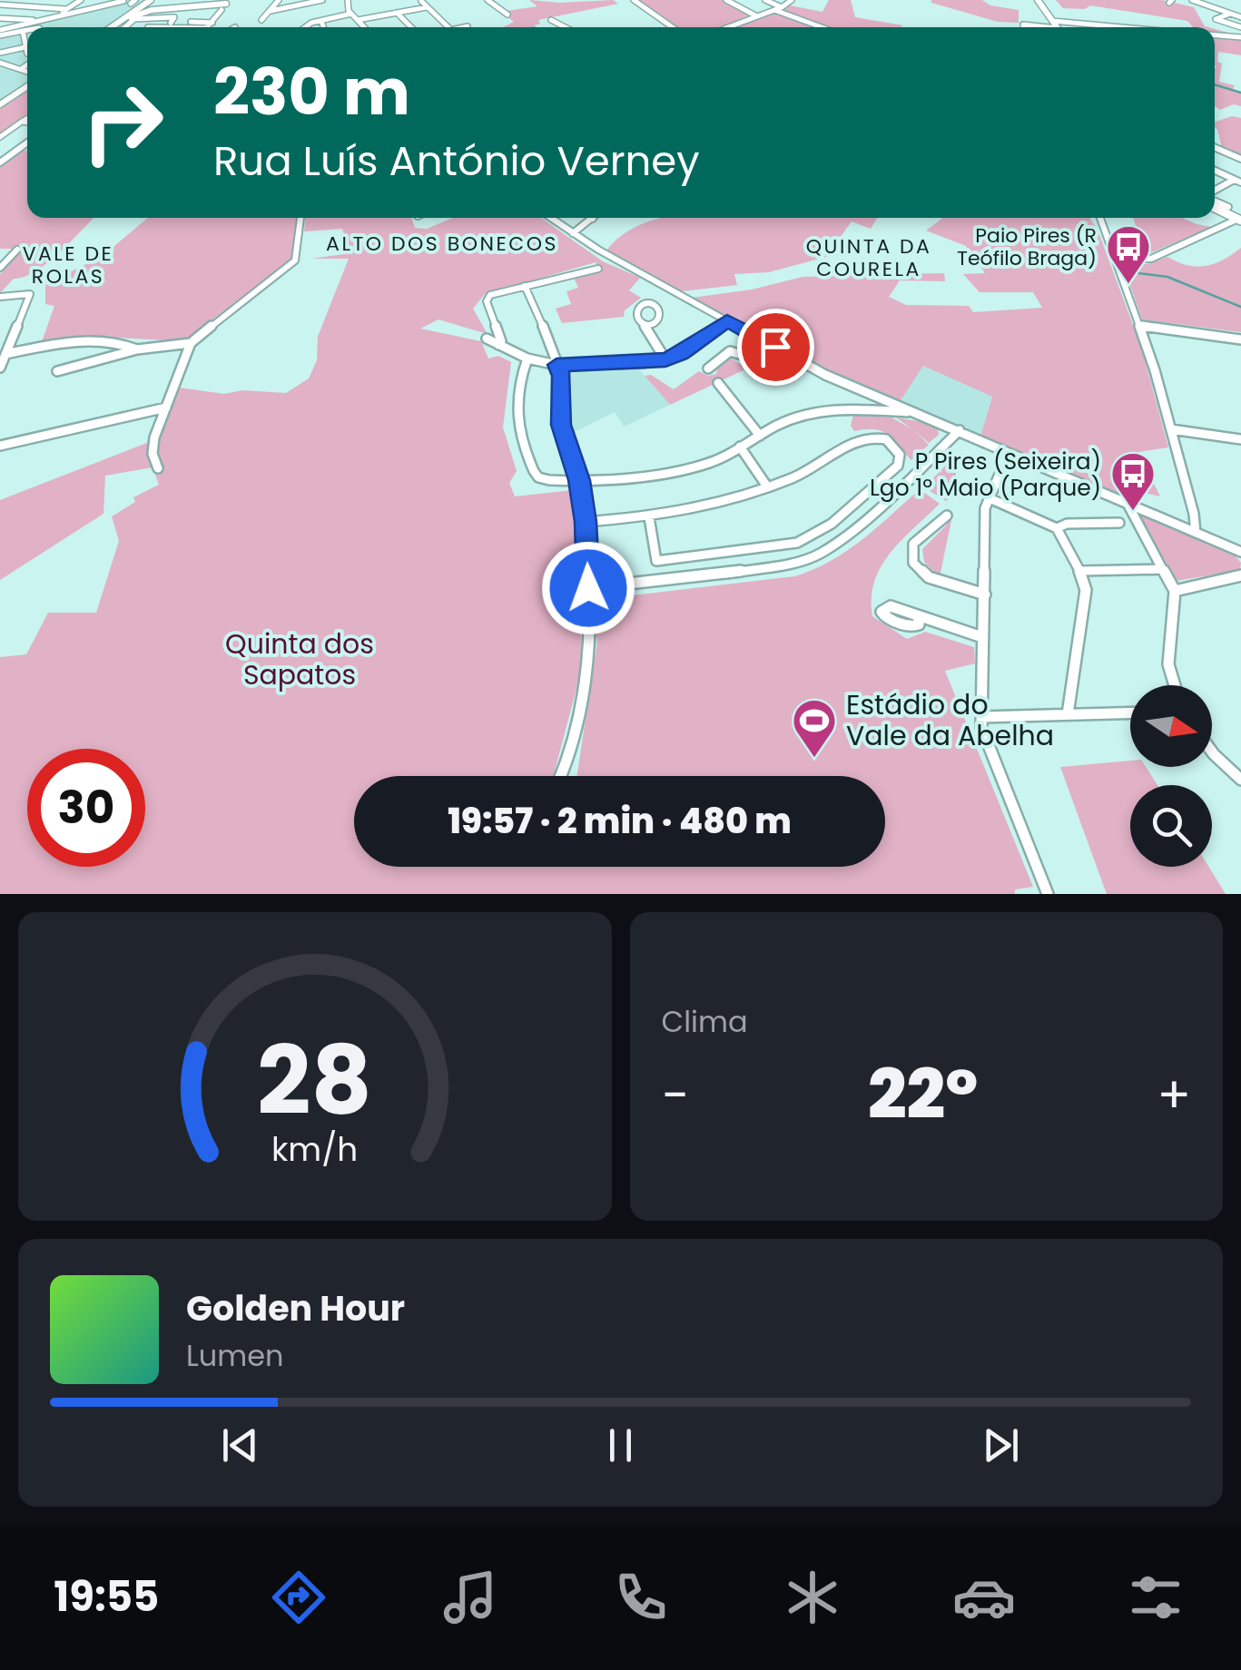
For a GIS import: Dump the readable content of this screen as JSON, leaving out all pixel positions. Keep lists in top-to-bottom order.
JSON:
{
  "districts": ["ALTO DOS BONECOS", "QUINTA DA COURELA", "VALE DE ROLAS"],
  "parks": ["Quinta dos Sapatos"],
  "places": {
    "bus stop": ["Paio Pires (R Teófilo Braga)", "P Pires (Seixeira) Lgo 1º Maio (Parque)"],
    "sports": ["Estádio do Vale da Abelha"]
  },
  "north": "right",
  "page": {
    "turn": ["230 m", "Rua Luís António Verney"],
    "limit": "30",
    "trip": "19:57 · 2 min · 480 m",
    "tile": "Clima",
    "heat": ["−", "22°", "+"],
    "song": ["Golden Hour", "Lumen"],
    "tabs": "19:55",
    "gauge": ["28", "km/h"]
  }
}
